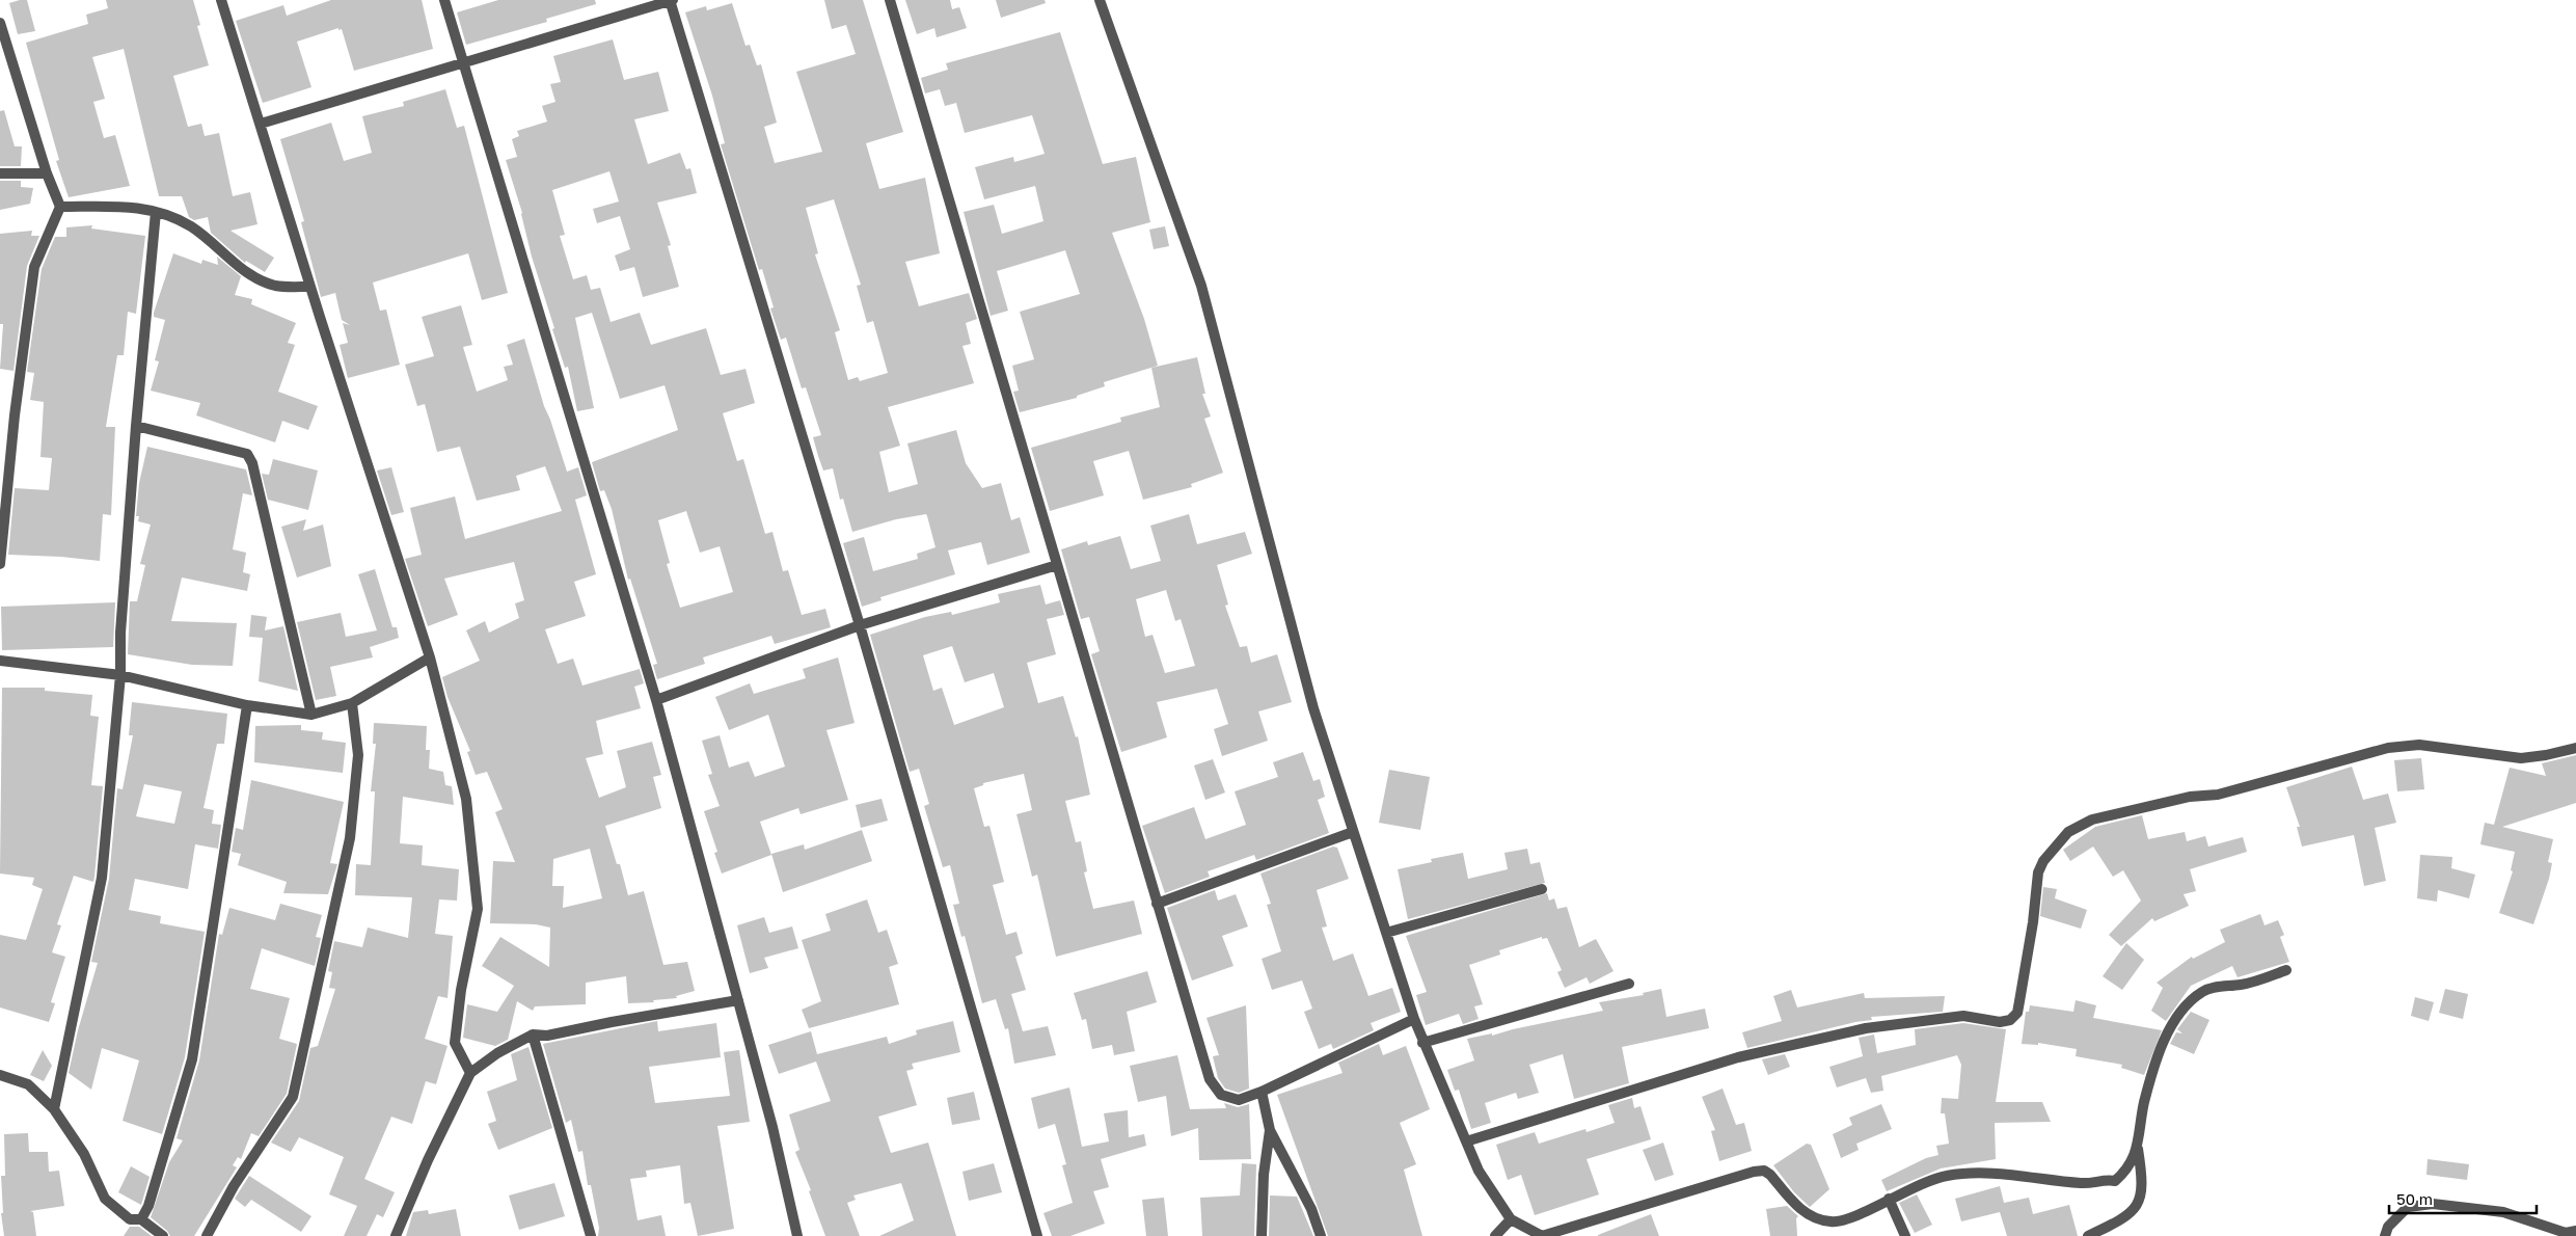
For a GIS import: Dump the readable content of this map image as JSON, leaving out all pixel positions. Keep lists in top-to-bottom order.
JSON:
{
  "scale_bar": "50 m"
}
